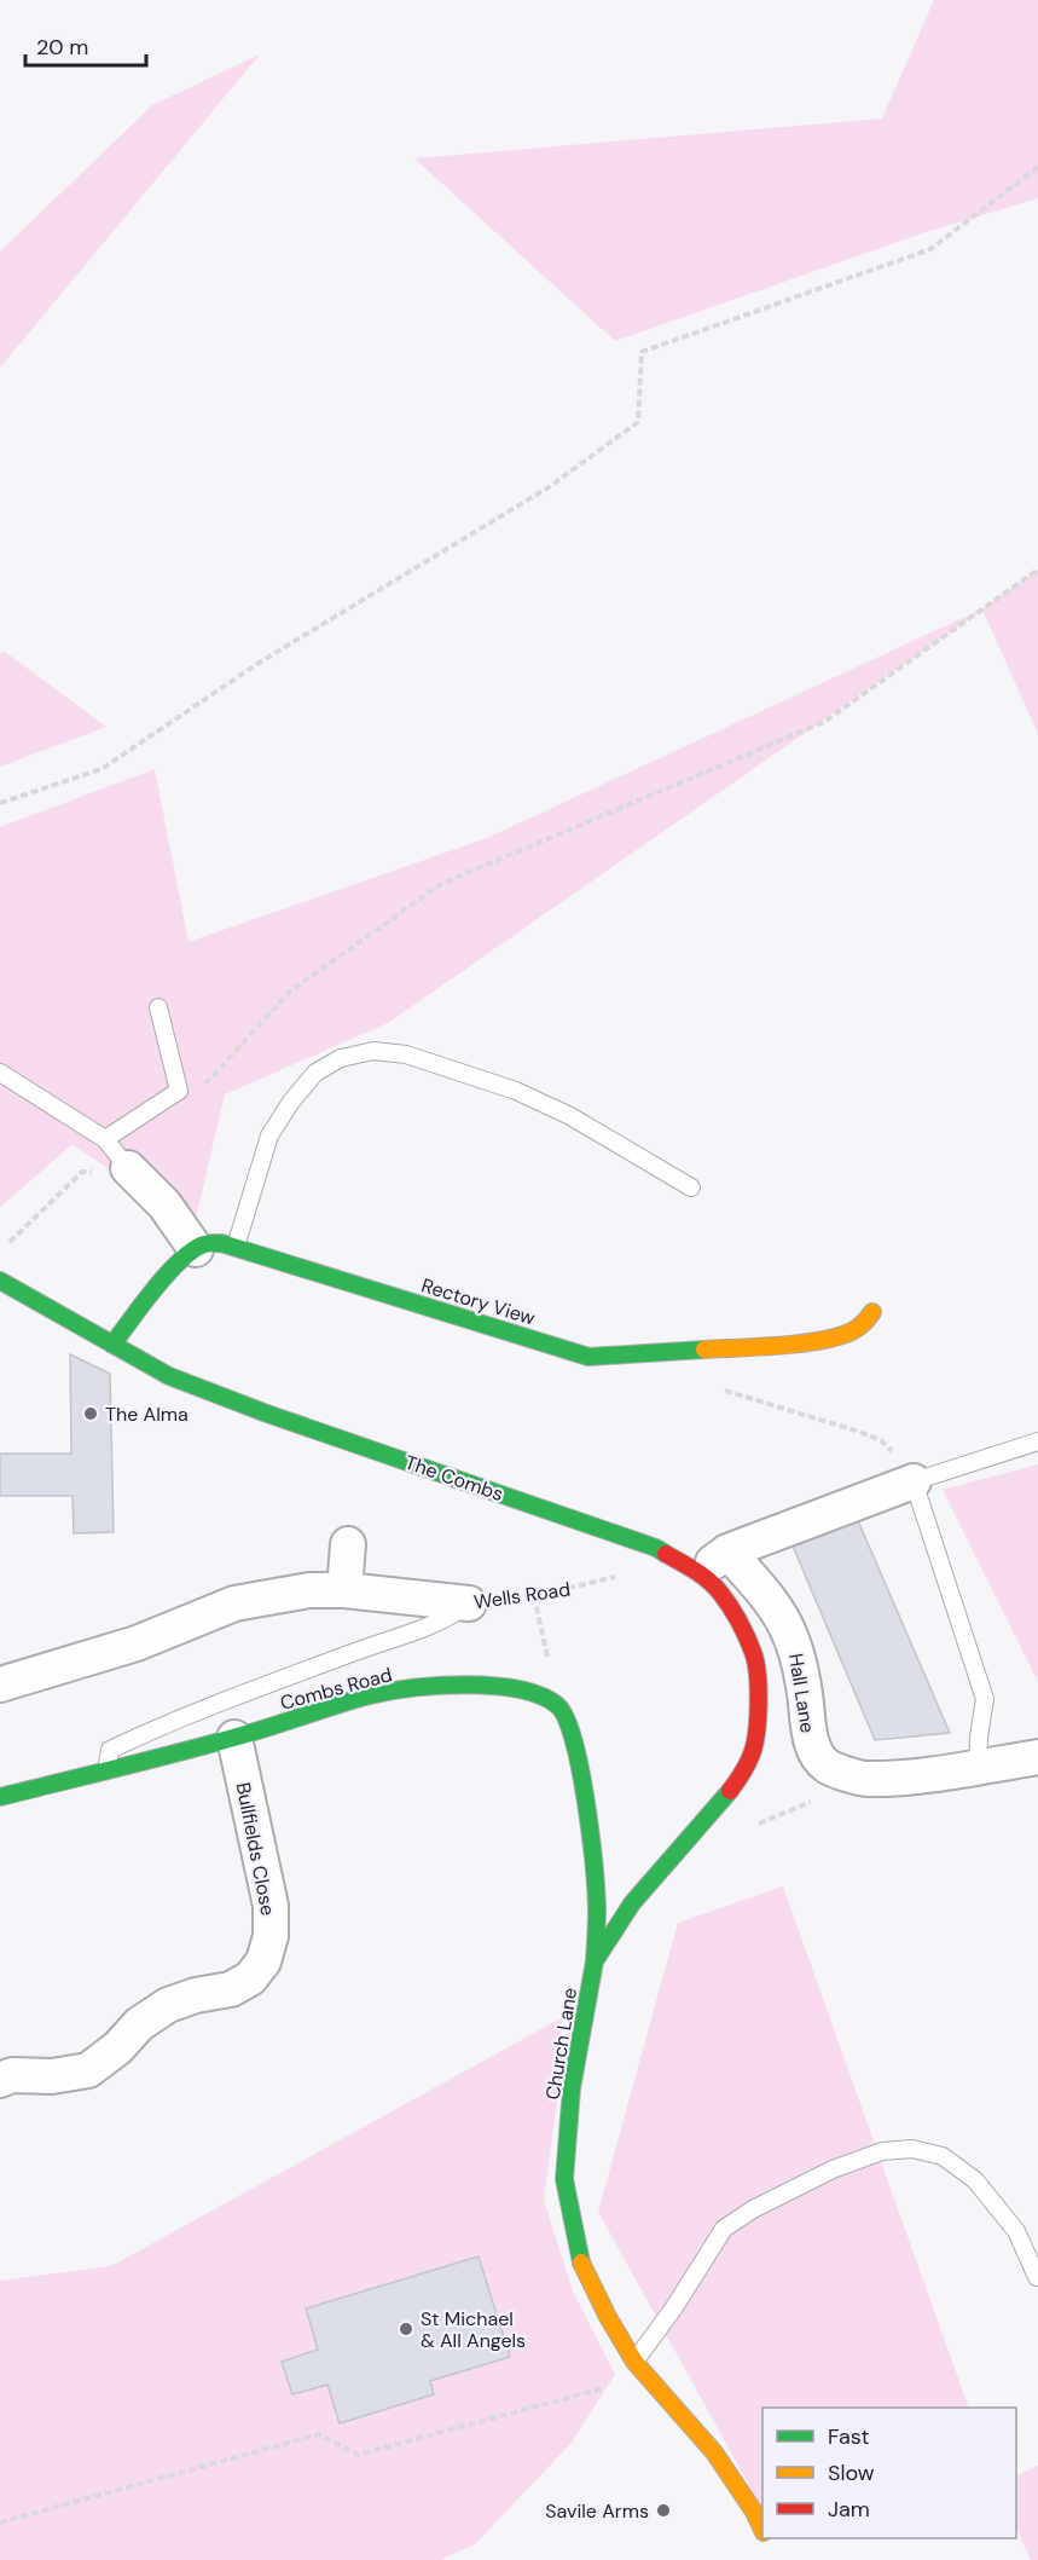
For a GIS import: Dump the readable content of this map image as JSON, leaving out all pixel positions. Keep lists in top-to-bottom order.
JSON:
{
  "streets": {
    "main road": [
      "Rectory View",
      "The Combs",
      "Combs Road",
      "Church Lane"
    ],
    "street": ["Wells Road", "Hall Lane", "Bullfields Close"]
  },
  "crossings": [
    ["The Combs", "Church Lane"],
    ["Combs Road", "Bullfields Close"],
    ["Combs Road", "Church Lane"]
  ],
  "places": ["The Alma", "St Michael & All Angels", "Savile Arms"],
  "legend": ["Fast", "Slow", "Jam"],
  "scale_bar": "20 m"
}
